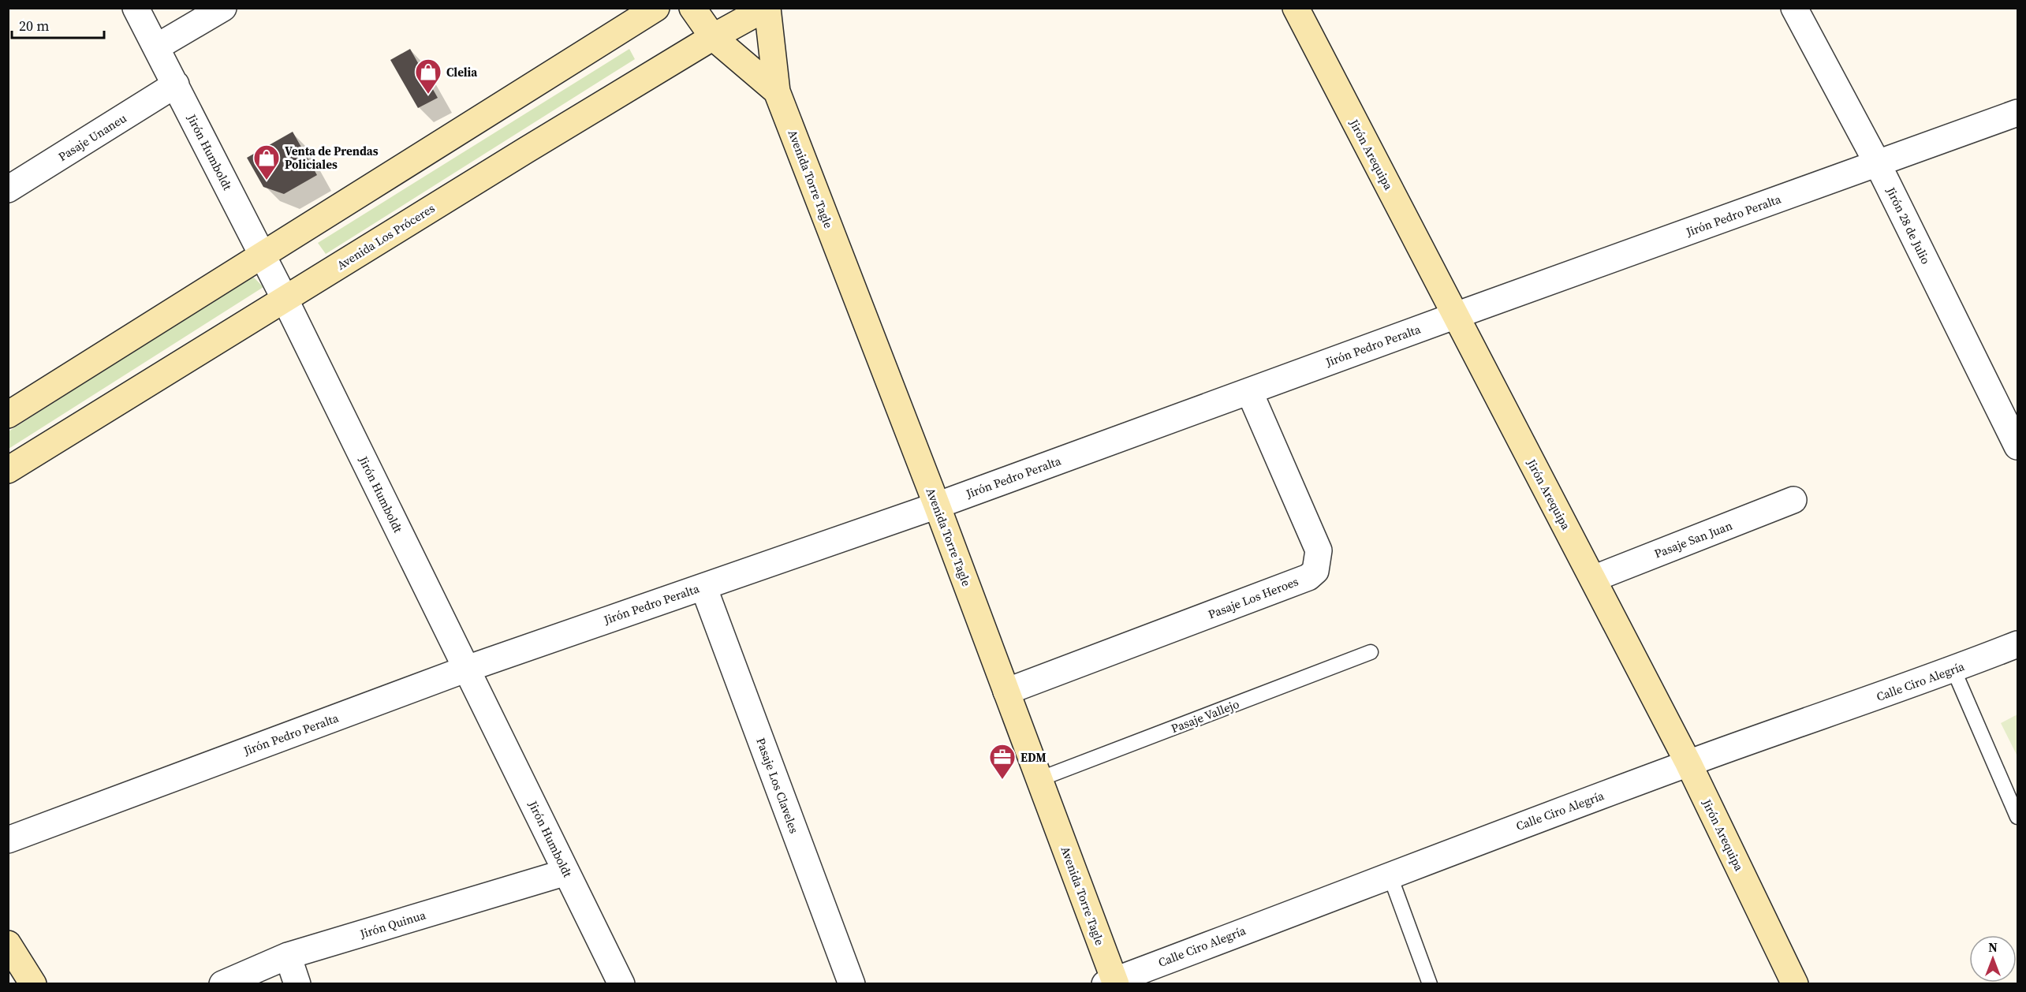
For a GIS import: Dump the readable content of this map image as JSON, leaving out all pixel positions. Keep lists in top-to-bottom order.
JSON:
{
  "streets": {
    "street": [
      "Pasaje Unaneu",
      "Jirón Humboldt",
      "Jirón Arequipa",
      "Avenida Torre Tagle",
      "Jirón Pedro Peralta",
      "Jirón 28 de Julio",
      "Avenida Los Próceres",
      "Pasaje San Juan",
      "Pasaje Los Heroes",
      "Calle Ciro Alegría",
      "Pasaje Los Claveles",
      "Jirón Quinua"
    ],
    "lane": ["Pasaje Vallejo"]
  },
  "crossings": [
    ["Pasaje Unaneu", "Jirón Humboldt"],
    ["Jirón Humboldt", "Jirón Pedro Peralta"],
    ["Jirón Humboldt", "Avenida Los Próceres"],
    ["Jirón Humboldt", "Jirón Quinua"],
    ["Jirón Arequipa", "Jirón Pedro Peralta"],
    ["Jirón Arequipa", "Pasaje San Juan"],
    ["Jirón Arequipa", "Calle Ciro Alegría"],
    ["Avenida Torre Tagle", "Jirón Pedro Peralta"],
    ["Avenida Torre Tagle", "Avenida Los Próceres"],
    ["Avenida Torre Tagle", "Pasaje Los Heroes"],
    ["Avenida Torre Tagle", "Calle Ciro Alegría"],
    ["Avenida Torre Tagle", "Pasaje Vallejo"],
    ["Jirón Pedro Peralta", "Jirón 28 de Julio"],
    ["Jirón Pedro Peralta", "Pasaje Los Heroes"],
    ["Jirón Pedro Peralta", "Pasaje Los Claveles"]
  ],
  "places": {
    "shop": ["Clelia", "Venta de Prendas Policiales"],
    "office": ["EDM"]
  },
  "scale_bar": "20 m",
  "north": "top"
}
